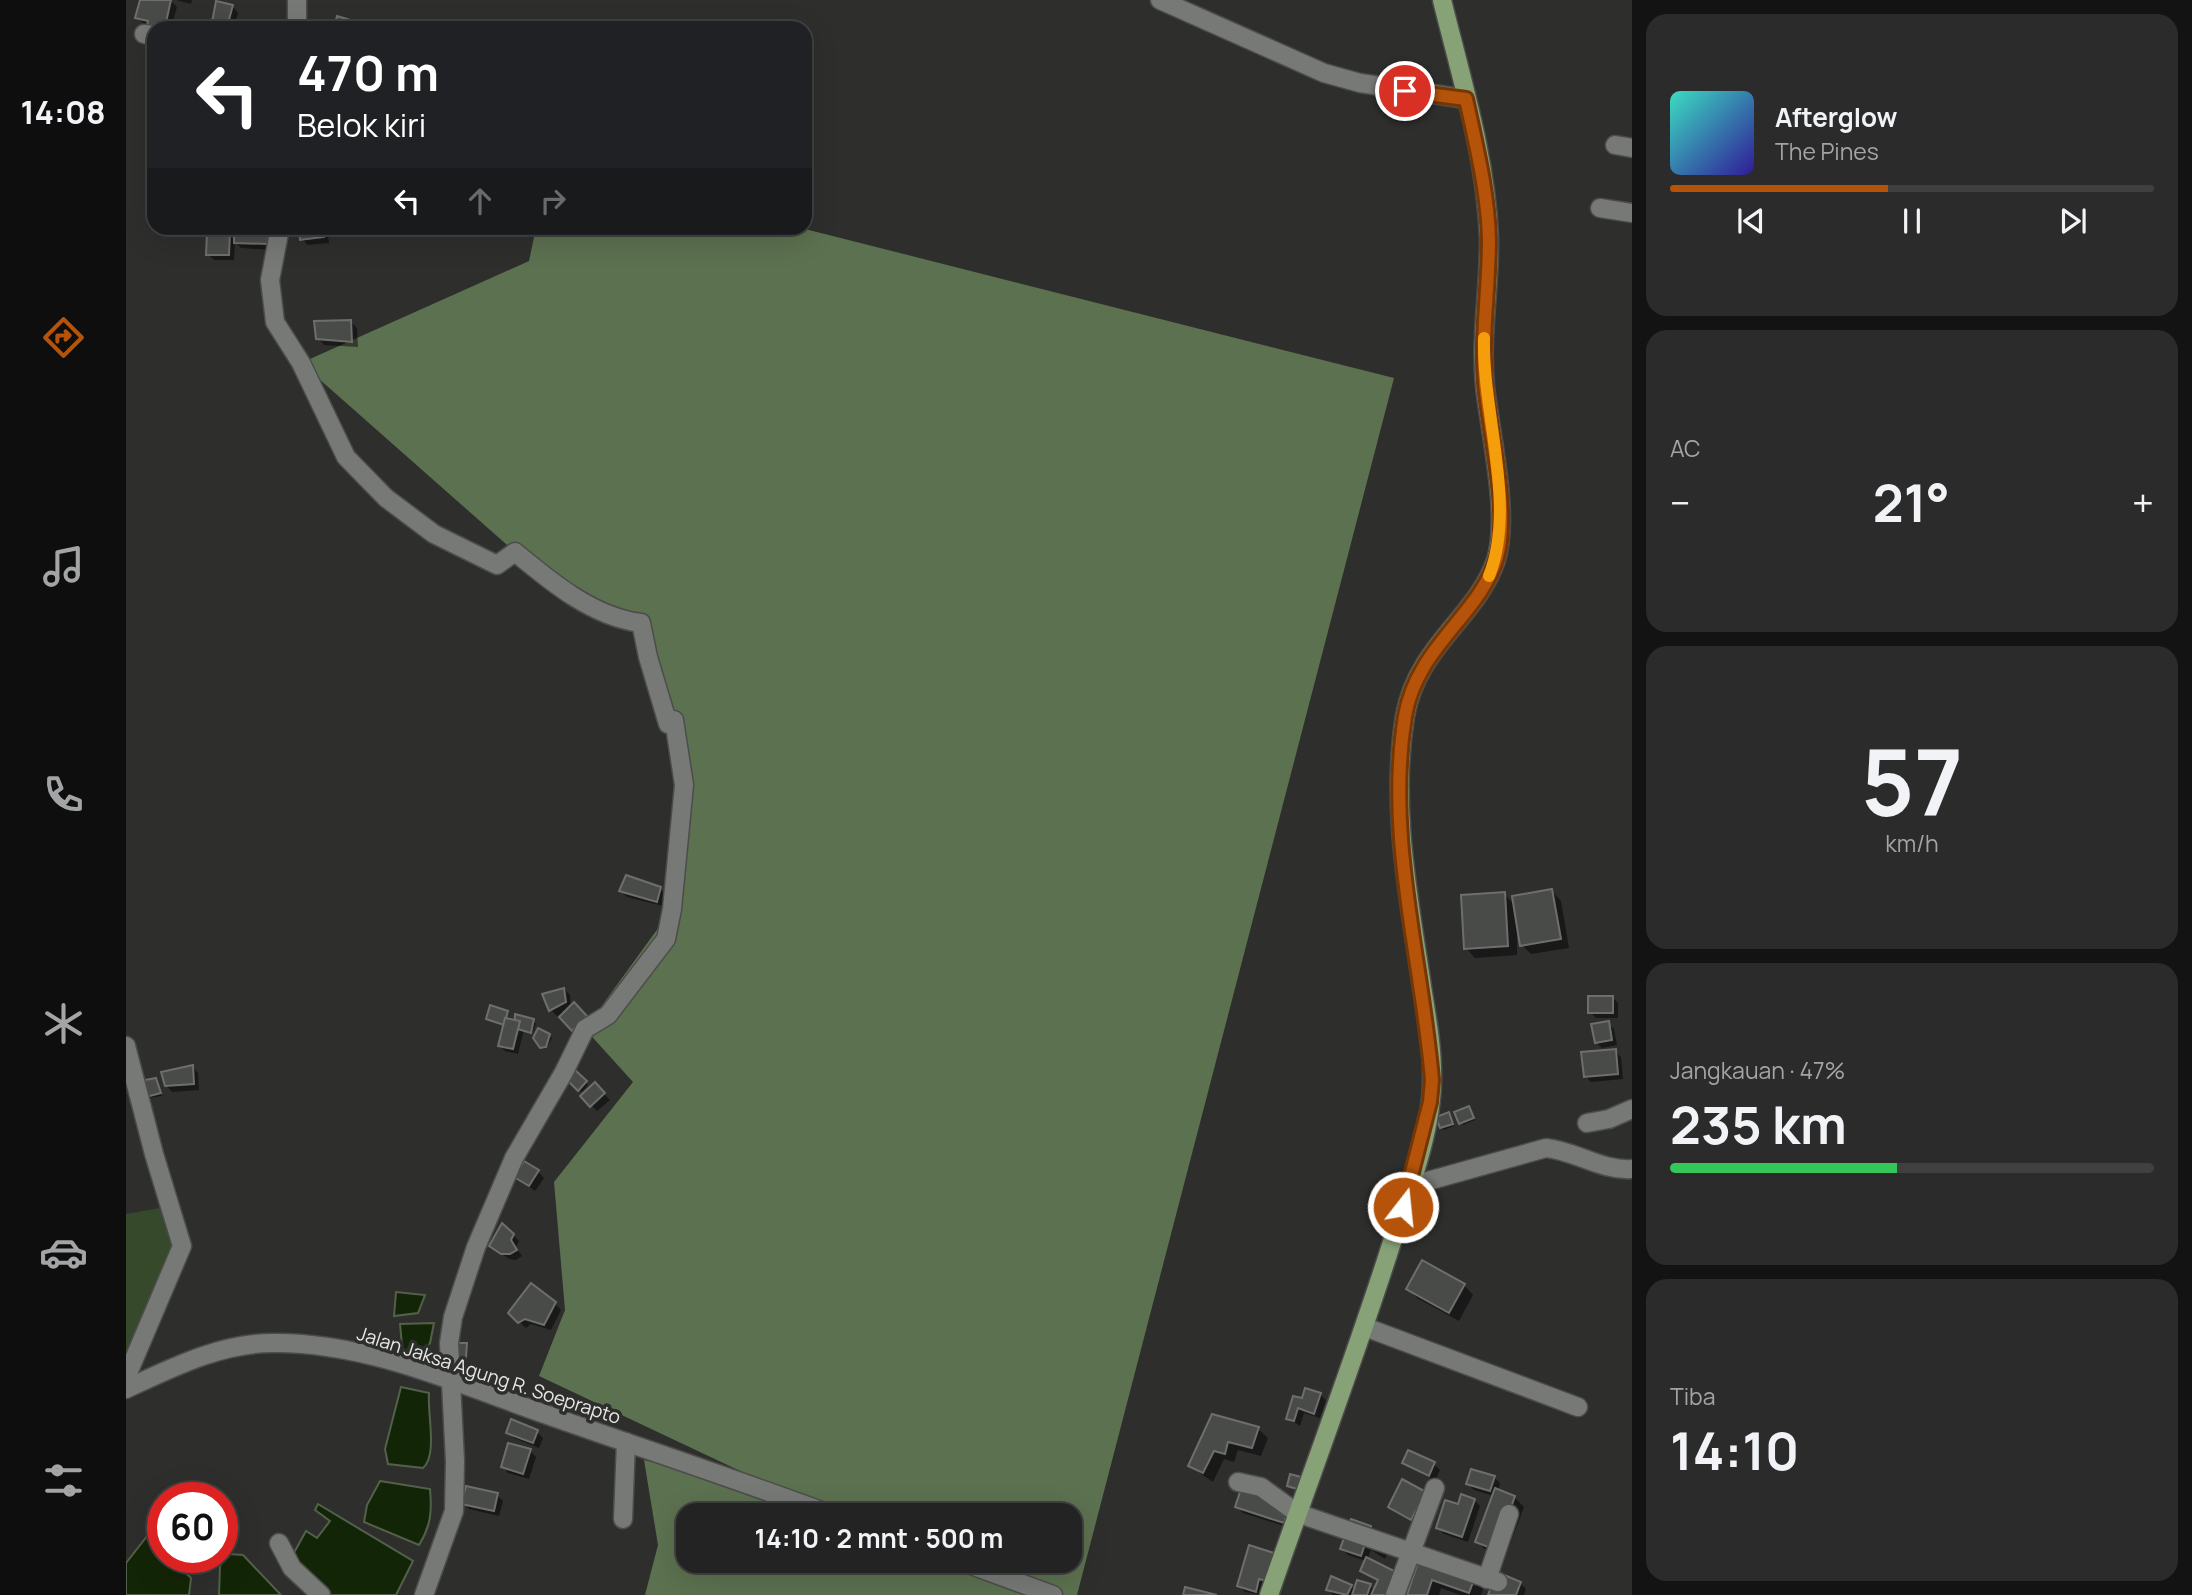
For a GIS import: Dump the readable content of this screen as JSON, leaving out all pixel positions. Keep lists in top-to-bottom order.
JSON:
{
  "streets": {
    "street": ["Jalan Jaksa Agung R. Soeprapto"]
  },
  "page": {
    "tabs": "14:08",
    "turn": ["470 m", "Belok kiri"],
    "song": ["Afterglow", "The Pines"],
    "tile": [
      "AC",
      ["57", "km/h"],
      ["Jangkauan · 47%", "235 km"],
      ["Tiba", "14:10"]
    ],
    "heat": ["−", "21°", "+"],
    "limit": "60",
    "trip": "14:10 · 2 mnt · 500 m"
  }
}
